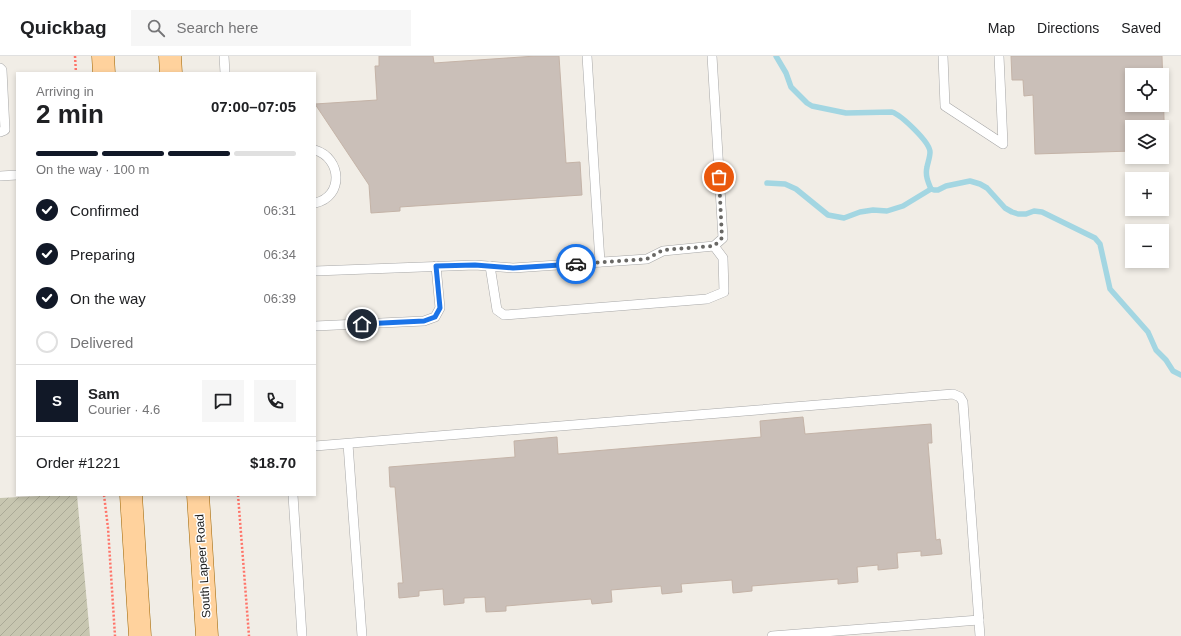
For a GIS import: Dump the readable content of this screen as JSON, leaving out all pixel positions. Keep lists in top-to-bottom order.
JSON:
{
  "streets": {
    "main road": ["South Lapeer Road"]
  },
  "page": {
    "header": "Quickbag",
    "search": "Search here",
    "nav": ["Map", "Directions", "Saved"],
    "map_buttons": ["+", "−"],
    "heading": ["2 min", "Arriving in", "07:00–07:05"],
    "panel": [
      "Sam",
      "Courier · 4.6",
      "Order #1221",
      "$18.70"
    ],
    "bar": "On the way · 100 m",
    "list": [
      ["Confirmed", "06:31"],
      ["Preparing", "06:34"],
      ["On the way", "06:39"],
      "Delivered"
    ],
    "round": "S"
  }
}
